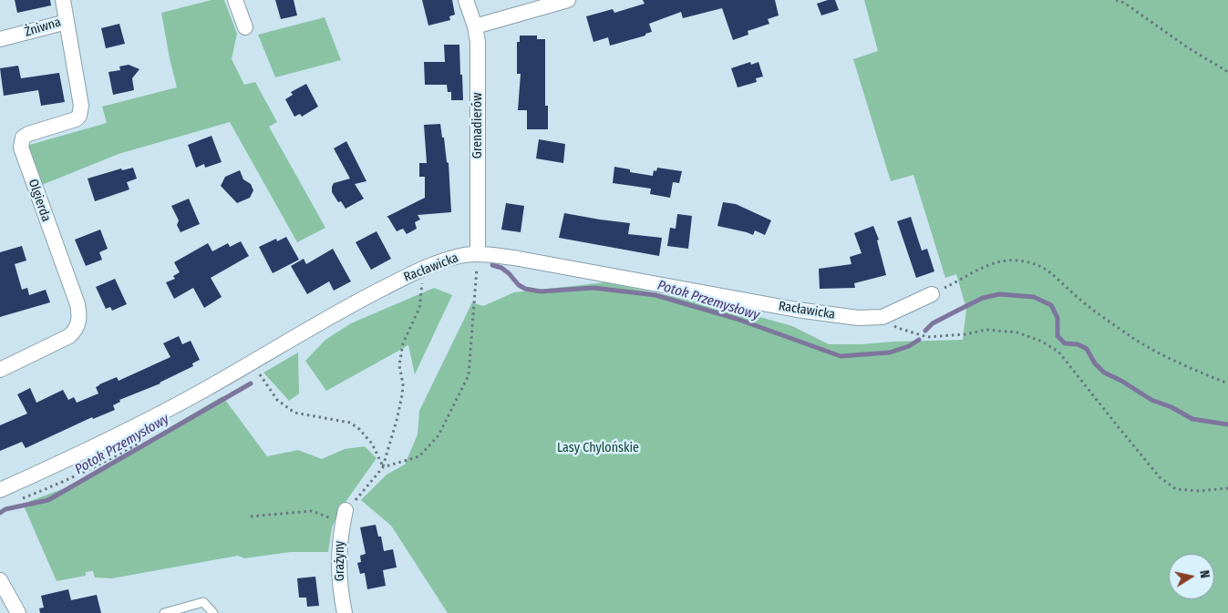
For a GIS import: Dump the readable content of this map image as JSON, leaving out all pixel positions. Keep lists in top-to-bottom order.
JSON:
{
  "streets": {
    "street": [
      "Żniwna",
      "Grenadierów",
      "Olgierda",
      "Racławicka",
      "Grażyny"
    ]
  },
  "crossings": [
    ["Żniwna", "Olgierda"],
    ["Grenadierów", "Racławicka"]
  ],
  "water": ["Potok Przemysłowy"],
  "parks": ["Lasy Chylońskie"],
  "north": "right"
}
